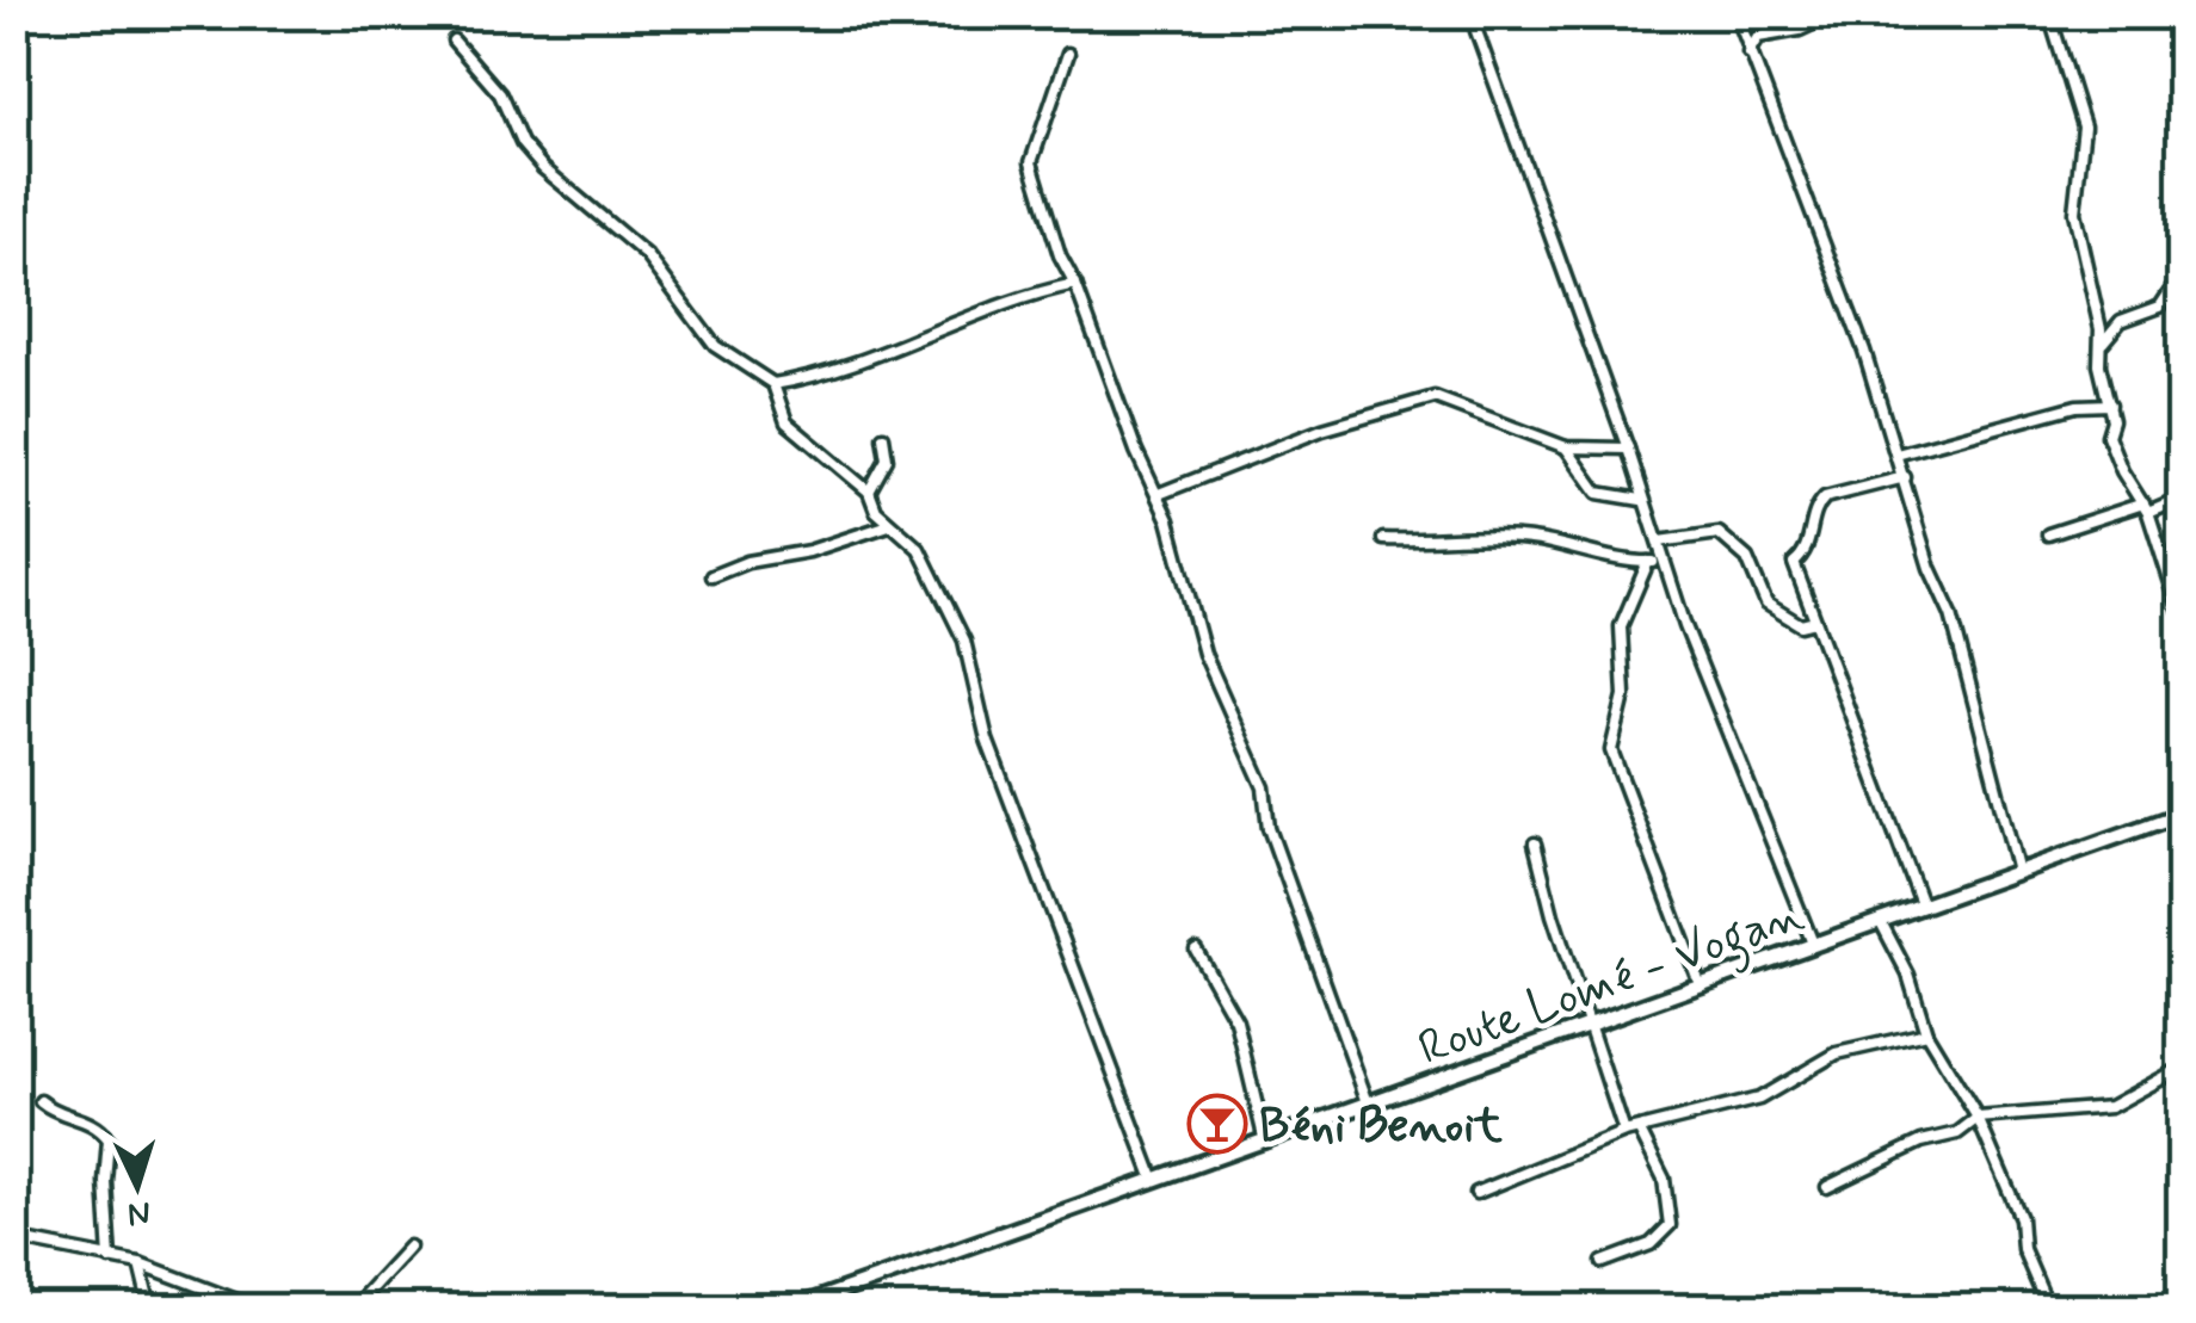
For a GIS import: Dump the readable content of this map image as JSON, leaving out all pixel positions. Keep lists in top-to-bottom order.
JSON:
{
  "streets": {
    "main road": ["Route Lomé - Vogan"]
  },
  "places": {
    "bar": ["Béni Benoit"]
  },
  "north": "bottom"
}
